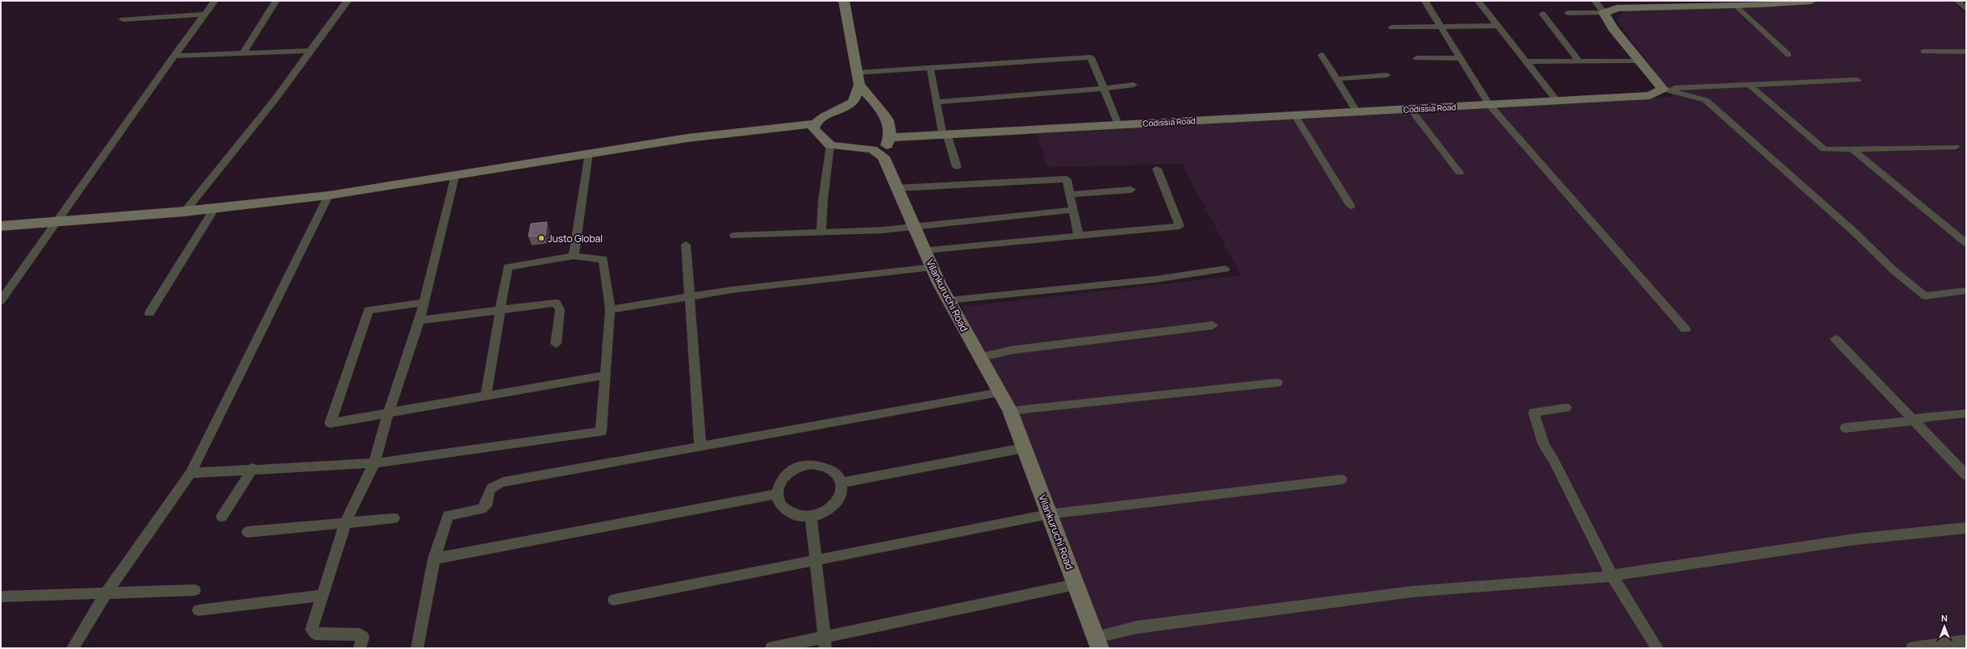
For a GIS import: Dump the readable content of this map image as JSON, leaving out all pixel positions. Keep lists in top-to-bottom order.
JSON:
{
  "streets": {
    "street": ["Codissia Road", "Vilankuruchi Road"]
  },
  "places": ["Justo Global"],
  "north": "top"
}
